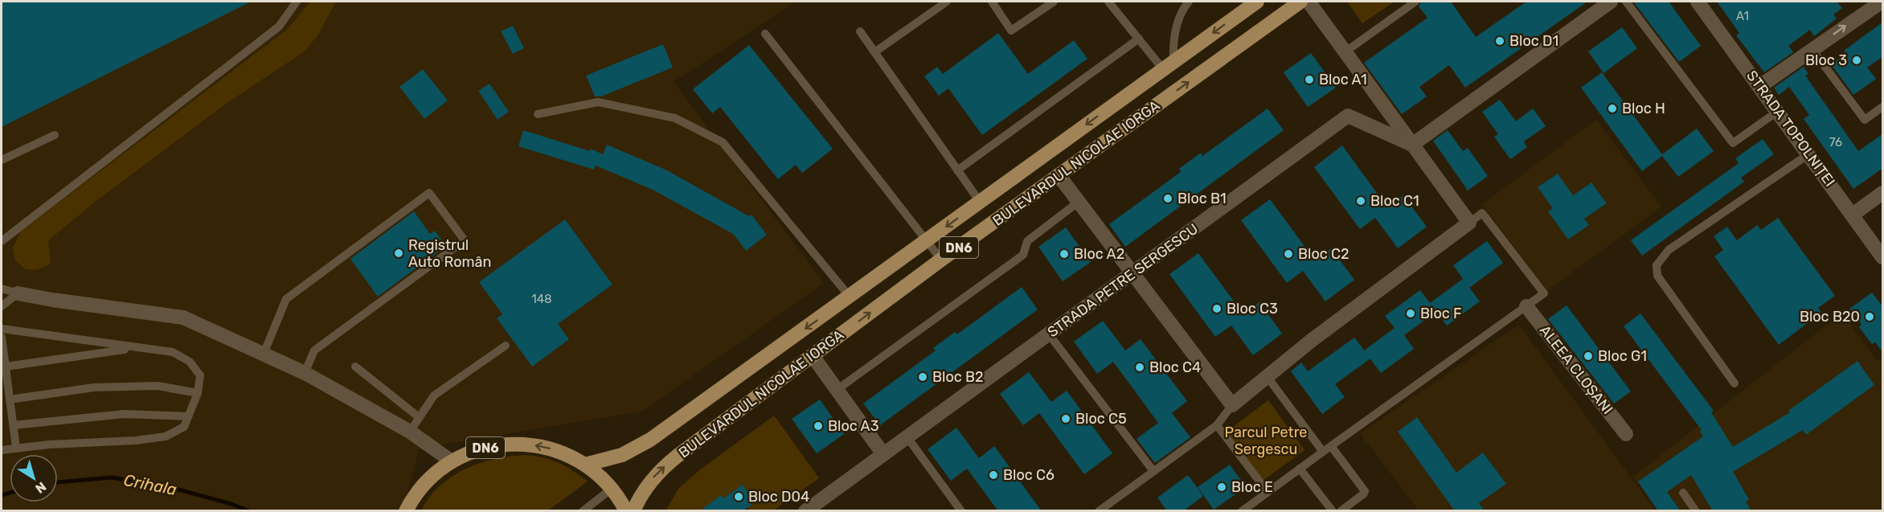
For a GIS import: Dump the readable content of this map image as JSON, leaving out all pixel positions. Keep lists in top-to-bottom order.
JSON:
{
  "streets": {
    "main road": ["BULEVARDUL NICOLAE IORGA", "DN6"],
    "street": ["STRADA TOPOLNIȚEI", "STRADA PETRE SERGESCU", "ALEEA CLOȘANI"]
  },
  "crossings": [
    ["BULEVARDUL NICOLAE IORGA", "DN6"]
  ],
  "water": ["Crihala"],
  "parks": ["Parcul Petre Sergescu"],
  "places": [
    "Bloc D1",
    "Bloc 3",
    "Bloc A1",
    "Bloc H",
    "Bloc B1",
    "Bloc C1",
    "Registrul Auto Român",
    "Bloc A2",
    "Bloc C2",
    "Bloc C3",
    "Bloc F",
    "Bloc B20",
    "Bloc G1",
    "Bloc C4",
    "Bloc B2",
    "Bloc C5",
    "Bloc A3",
    "Bloc C6",
    "Bloc E",
    "Bloc D04"
  ],
  "house_numbers": ["A1", "76", "148"],
  "north": "bottom right"
}
